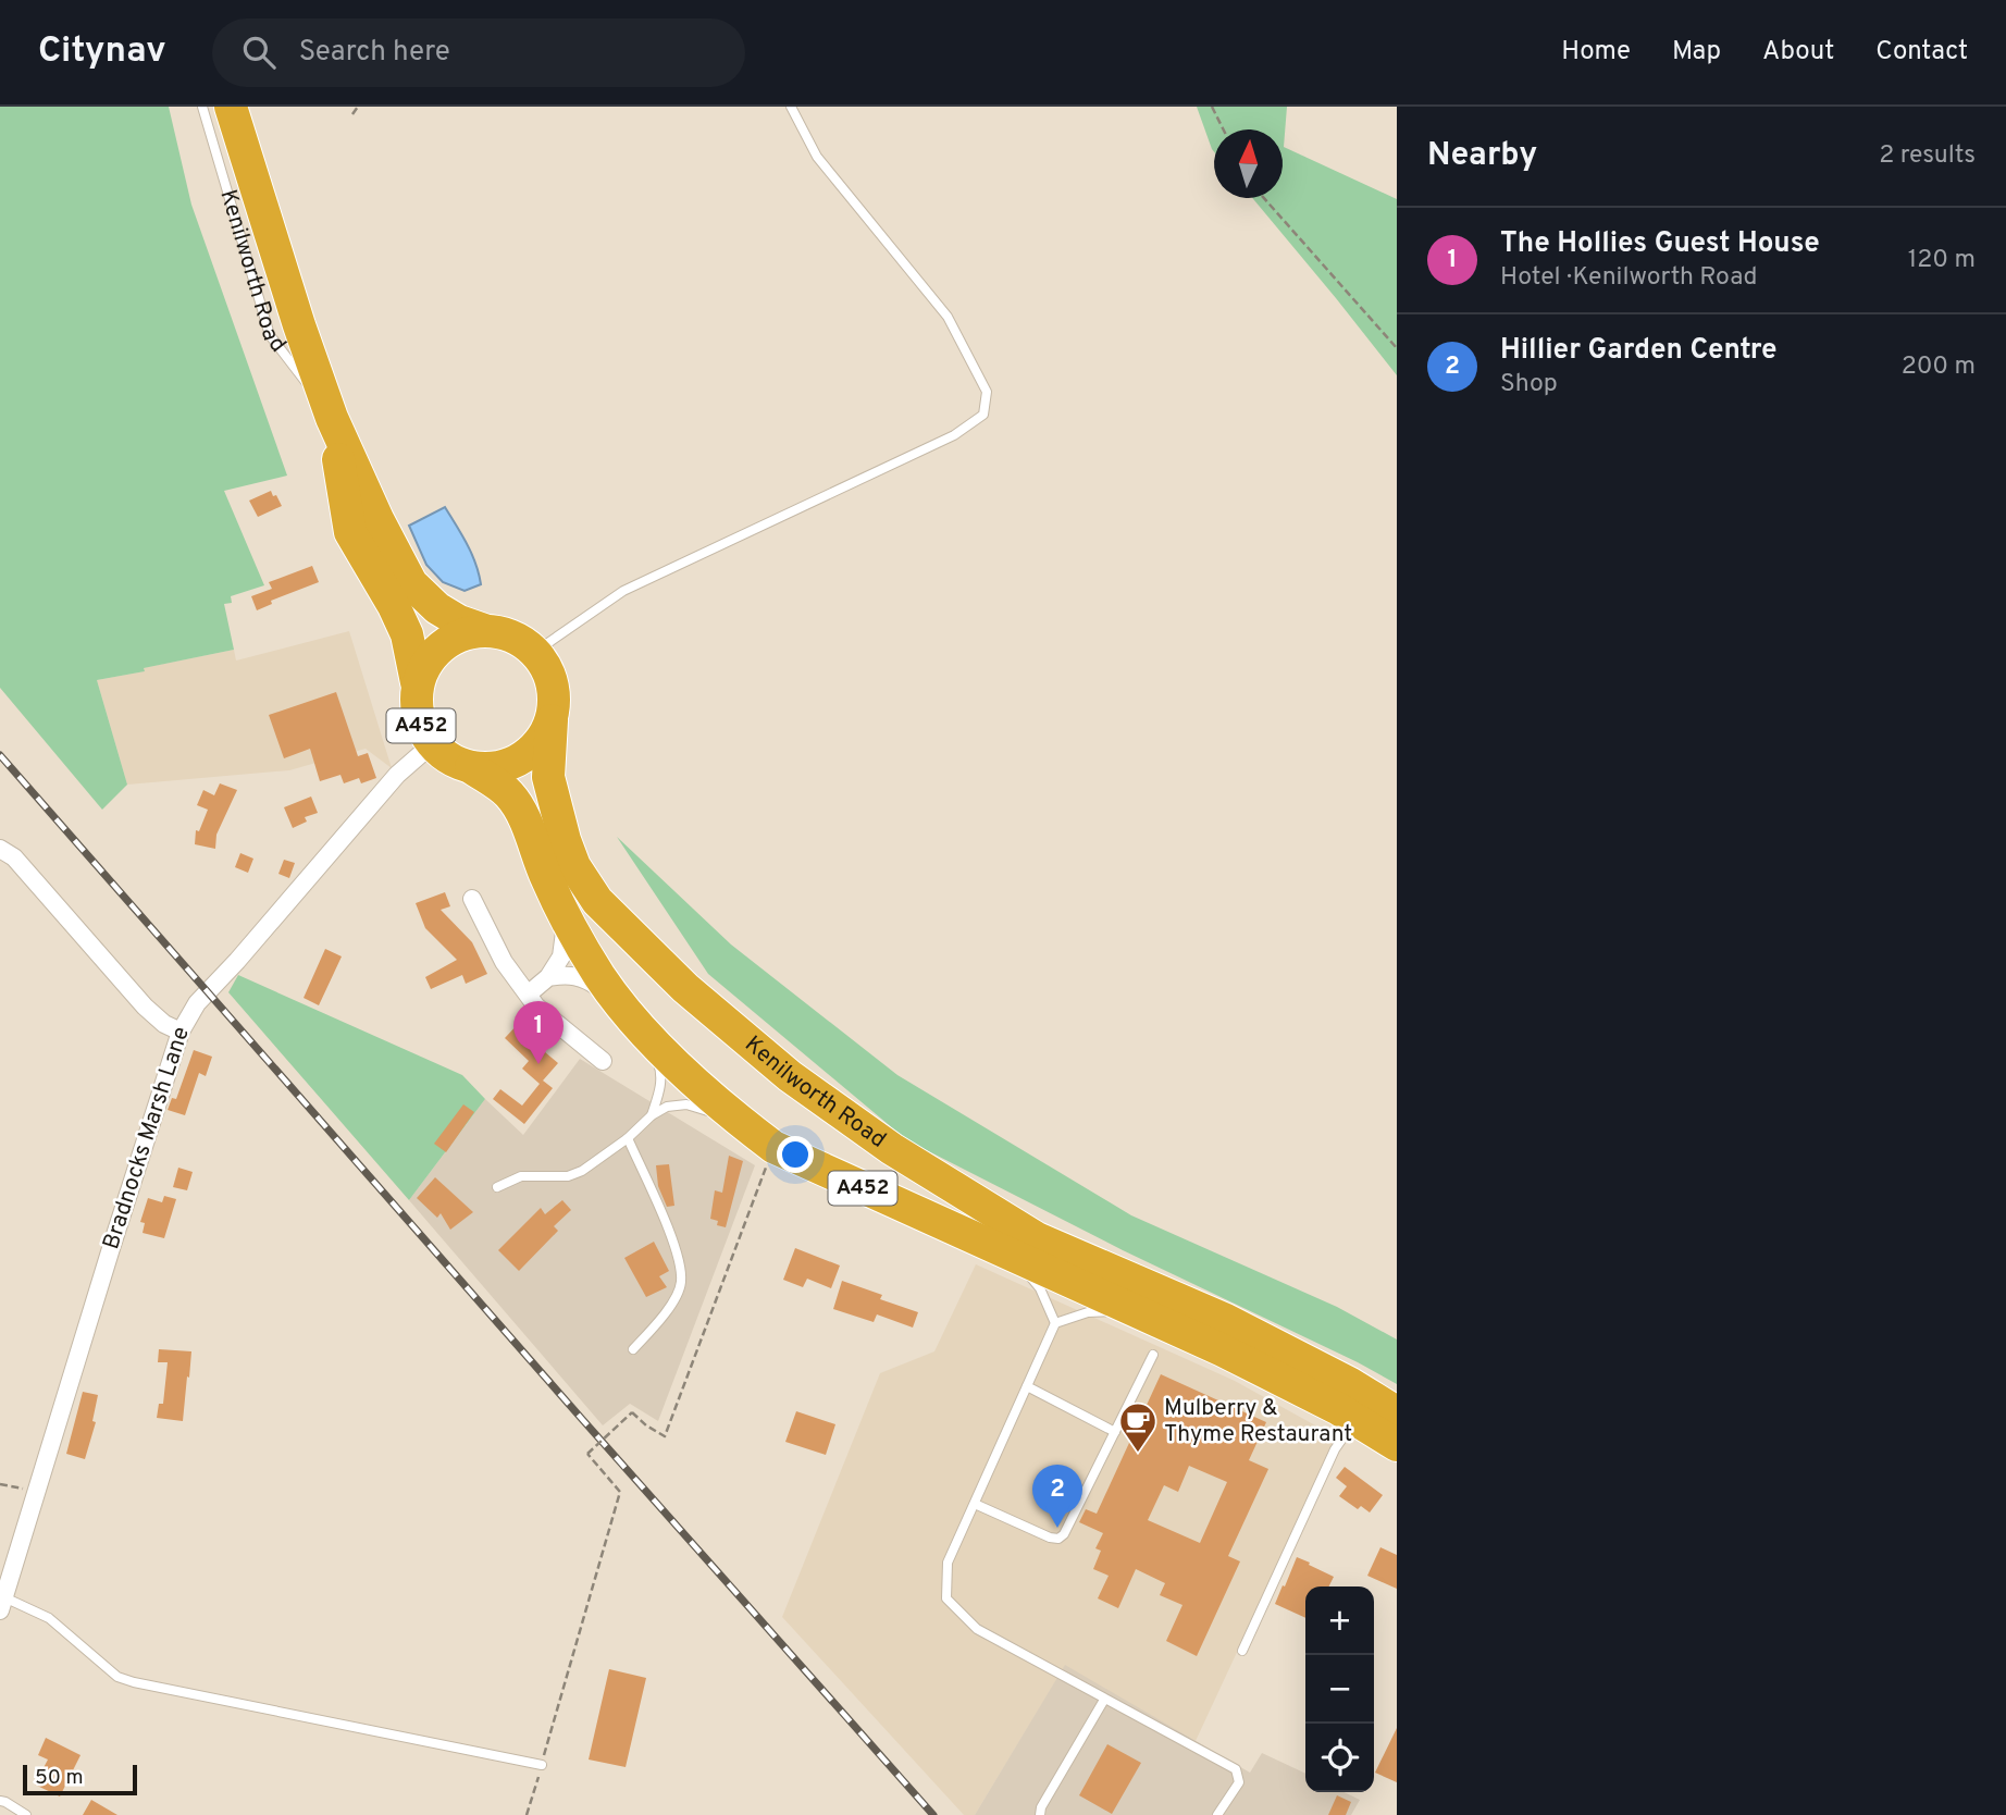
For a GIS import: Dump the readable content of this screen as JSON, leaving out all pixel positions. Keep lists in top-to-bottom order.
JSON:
{
  "streets": {
    "highway": ["Kenilworth Road", "A452"],
    "street": ["Bradnocks Marsh Lane"]
  },
  "crossings": [
    ["Kenilworth Road", "A452"],
    ["Kenilworth Road", "Bradnocks Marsh Lane"],
    ["A452", "Bradnocks Marsh Lane"]
  ],
  "places": {
    "cafe": ["Mulberry & Thyme Restaurant"]
  },
  "scale_bar": "50 m",
  "north": "top",
  "page": {
    "header": "Citynav",
    "search": "Search here",
    "nav": [
      "Home",
      "Map",
      "About",
      "Contact"
    ],
    "heading": ["Nearby", "2 results"],
    "list": [
      {
        "mark": "1",
        "name": "The Hollies Guest House",
        "note": "Hotel · Kenilworth Road",
        "value": "120 m"
      },
      {
        "mark": "2",
        "name": "Hillier Garden Centre",
        "note": "Shop",
        "value": "200 m"
      }
    ],
    "pins": ["1", "2"],
    "map_buttons": ["+", "−"],
    "scale": "50 m"
  }
}
